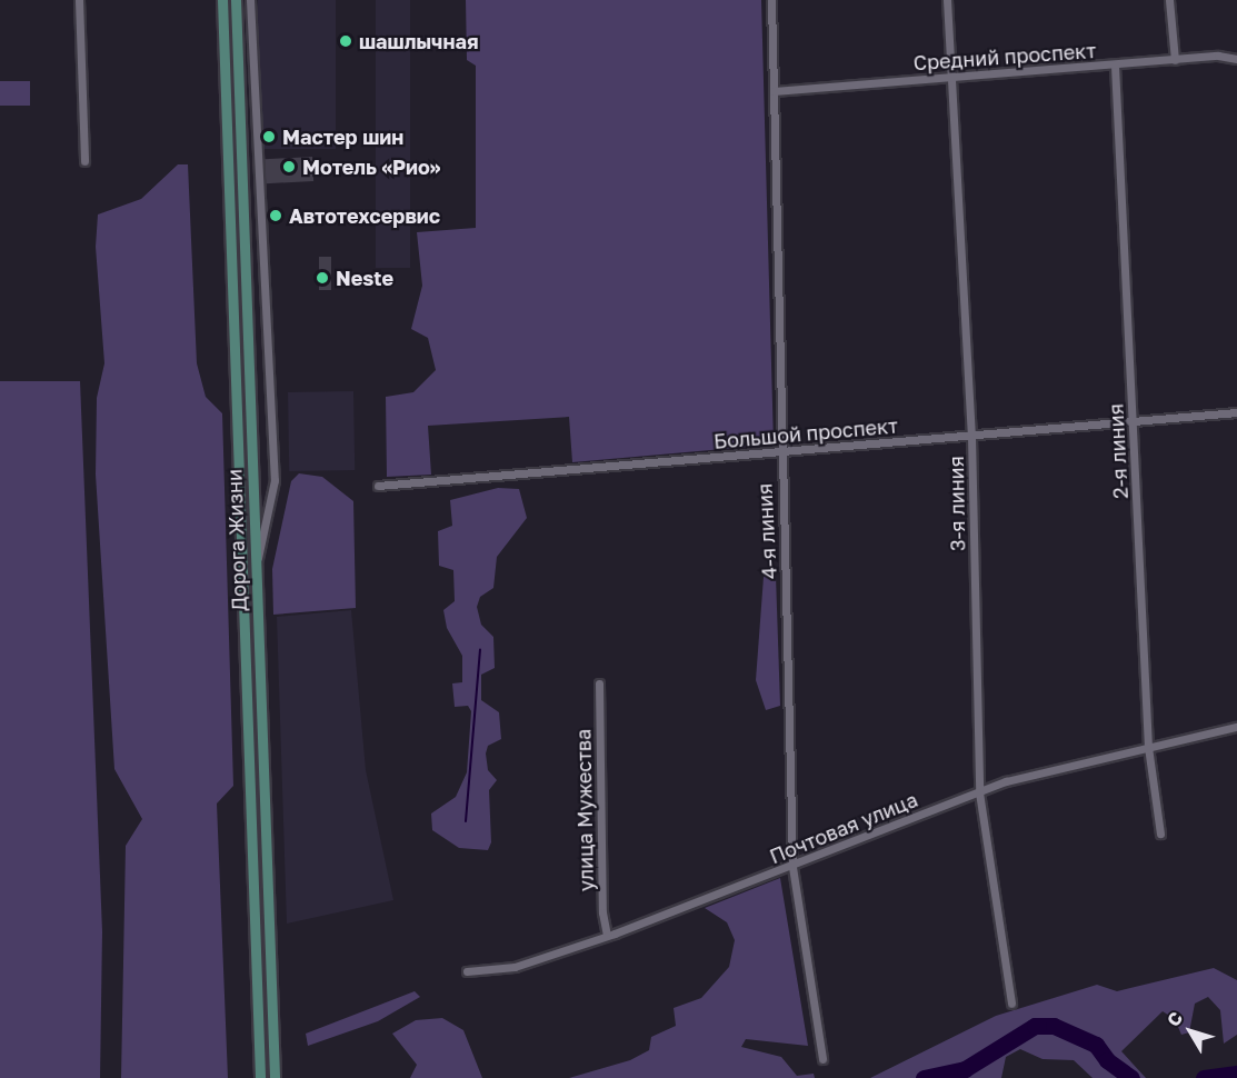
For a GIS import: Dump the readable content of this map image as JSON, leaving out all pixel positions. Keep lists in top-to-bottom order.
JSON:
{
  "streets": {
    "main road": ["Дорога Жизни"],
    "street": [
      "Средний проспект",
      "Большой проспект",
      "2-я линия",
      "3-я линия",
      "4-я линия",
      "улица Мужества",
      "Почтовая улица"
    ]
  },
  "crossings": [
    ["Средний проспект", "2-я линия"],
    ["Средний проспект", "3-я линия"],
    ["Средний проспект", "4-я линия"],
    ["Большой проспект", "2-я линия"],
    ["Большой проспект", "3-я линия"],
    ["Большой проспект", "4-я линия"],
    ["2-я линия", "Почтовая улица"],
    ["3-я линия", "Почтовая улица"],
    ["4-я линия", "Почтовая улица"],
    ["улица Мужества", "Почтовая улица"]
  ],
  "places": [
    "шашлычная",
    "Мастер шин",
    "Мотель «Рио»",
    "Автотехсервис",
    "Neste"
  ],
  "north": "top left"
}
